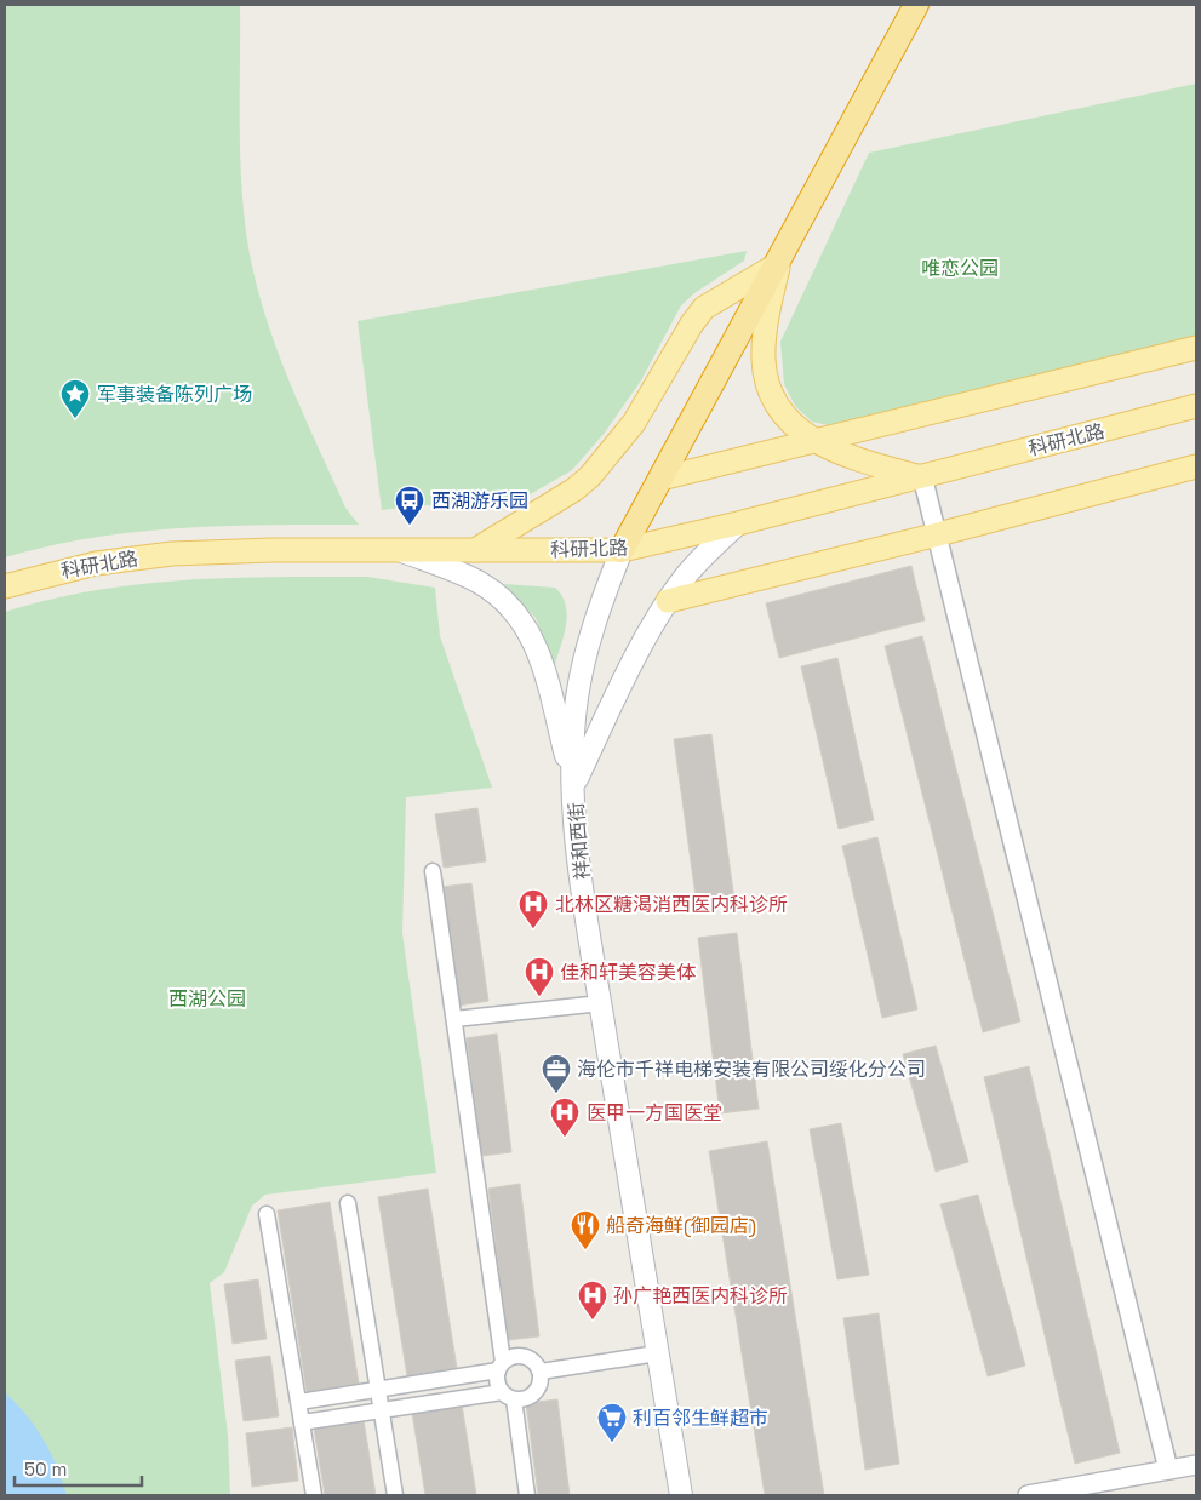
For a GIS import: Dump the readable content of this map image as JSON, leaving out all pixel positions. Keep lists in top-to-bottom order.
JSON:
{
  "streets": {
    "main road": ["科研北路", "祥和西街"]
  },
  "crossings": [
    ["科研北路", "祥和西街"]
  ],
  "parks": ["唯恋公园", "西湖公园"],
  "places": {
    "place": ["军事装备陈列广场"],
    "bus stop": ["西湖游乐园"],
    "hospital": [
      "北林区糖渴消西医内科诊所",
      "佳和轩美容美体",
      "医甲一方国医堂",
      "孙广艳西医内科诊所"
    ],
    "office": ["海伦市千祥电梯安装有限公司绥化分公司"],
    "restaurant": ["船奇海鲜(御园店)"],
    "supermarket": ["利百邻生鲜超市"]
  },
  "scale_bar": "50 m"
}
